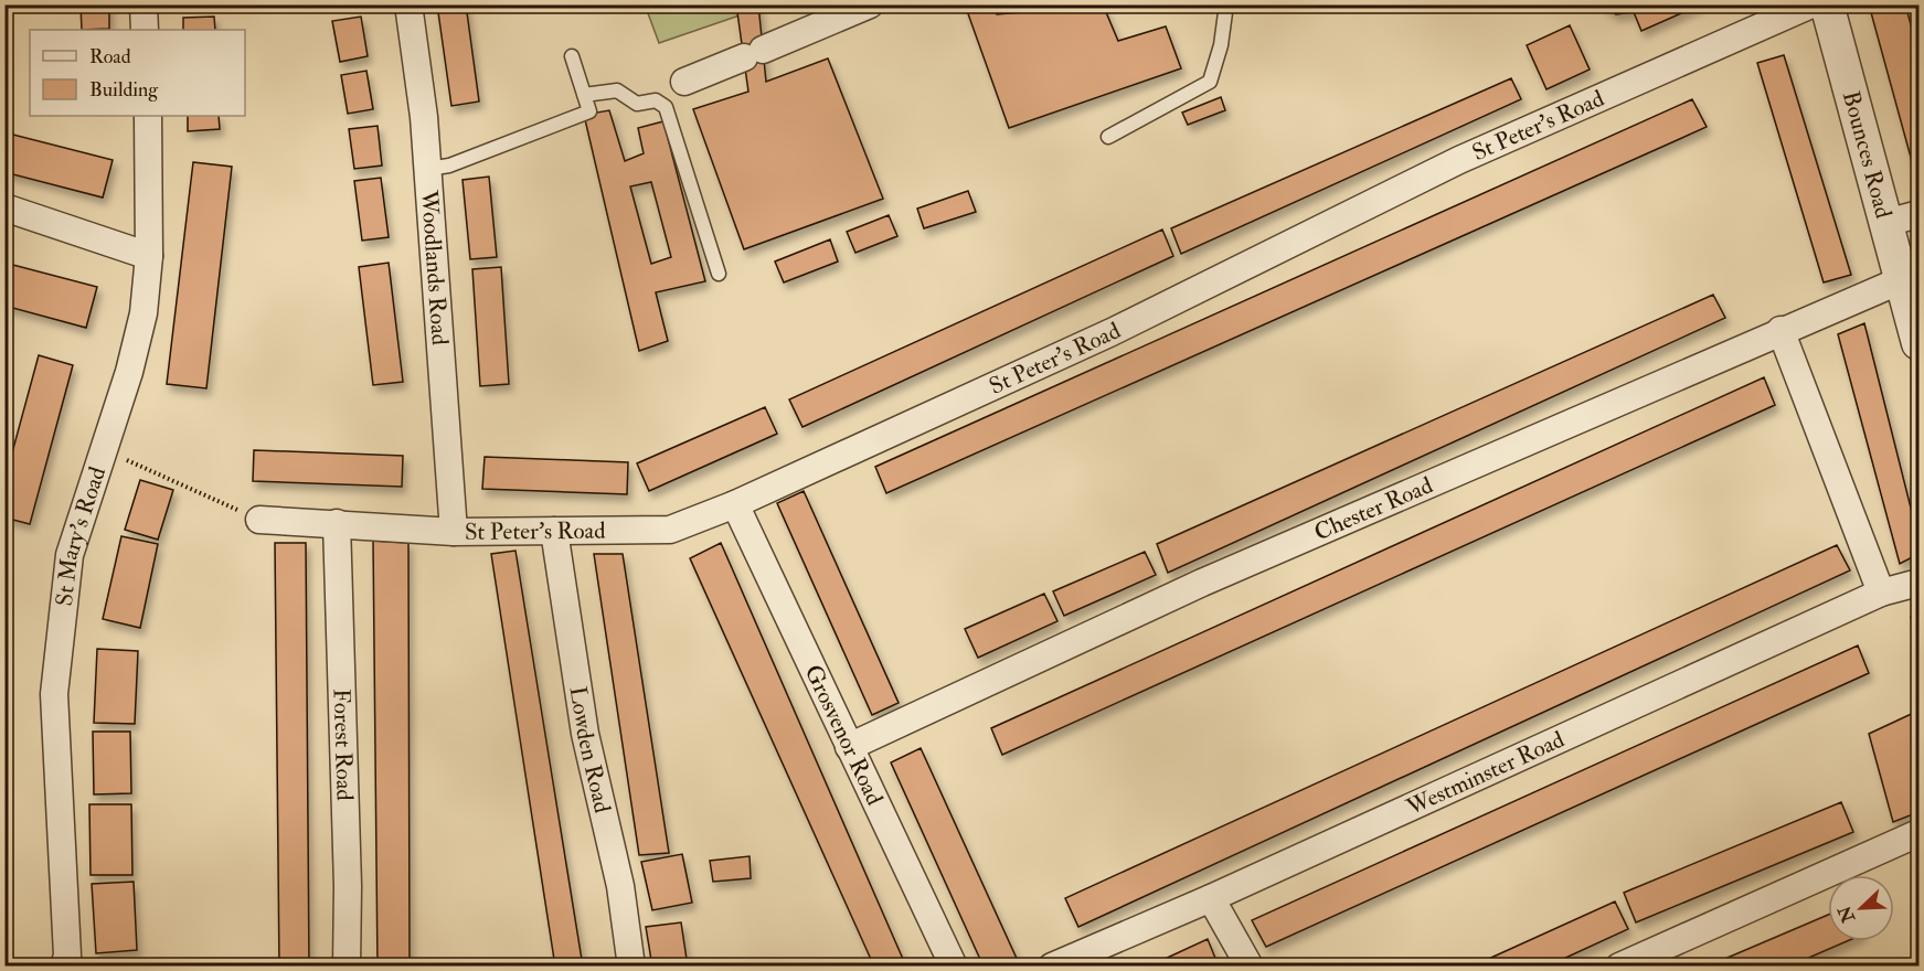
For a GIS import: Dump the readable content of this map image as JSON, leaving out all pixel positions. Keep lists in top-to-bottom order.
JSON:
{
  "streets": {
    "street": [
      "St Peter's Road",
      "Bounces Road",
      "Woodlands Road",
      "Chester Road",
      "St Mary's Road",
      "Grosvenor Road",
      "Forest Road",
      "Lowden Road",
      "Westminster Road"
    ]
  },
  "crossings": [
    ["St Peter's Road", "Woodlands Road"],
    ["St Peter's Road", "Grosvenor Road"],
    ["St Peter's Road", "Forest Road"],
    ["St Peter's Road", "Lowden Road"],
    ["Bounces Road", "Chester Road"],
    ["Chester Road", "Grosvenor Road"]
  ],
  "legend": ["Road", "Building"],
  "north": "bottom left"
}
